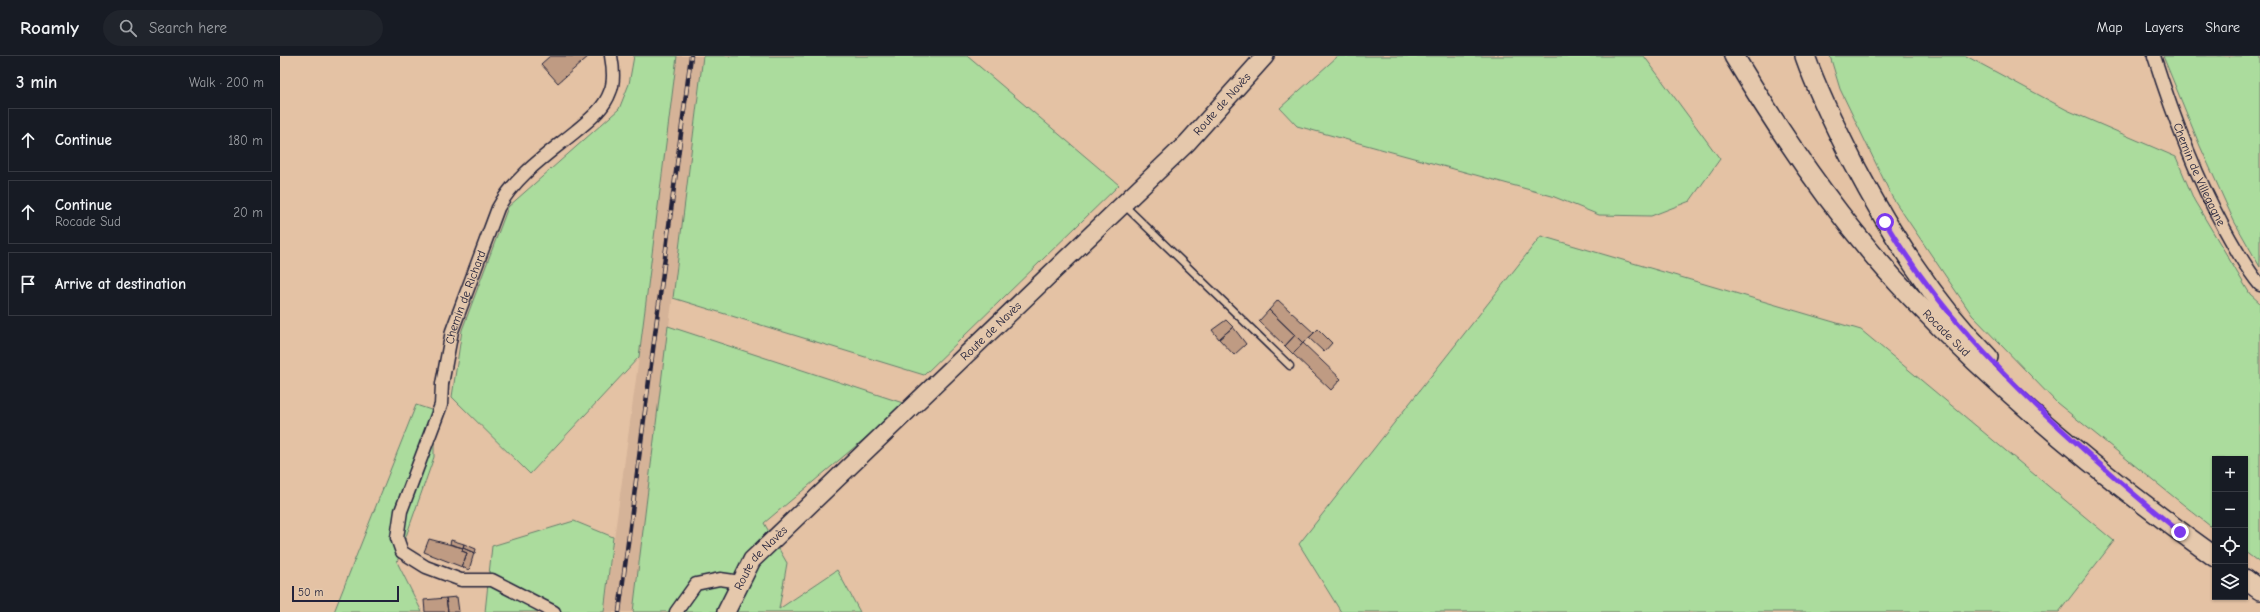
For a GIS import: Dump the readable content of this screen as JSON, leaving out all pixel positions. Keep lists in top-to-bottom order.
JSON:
{
  "streets": {
    "main road": ["Route de Navès", "Rocade Sud"],
    "street": ["Chemin de Villegagne", "Chemin de Richard"]
  },
  "scale_bar": "50 m",
  "page": {
    "header": "Roamly",
    "search": "Search here",
    "nav": ["Map", "Layers", "Share"],
    "heading": ["3 min", "Walk · 200 m"],
    "list": [
      ["Continue", "180 m"],
      ["Continue", "Rocade Sud", "20 m"],
      "Arrive at destination"
    ],
    "map_buttons": ["+", "−"],
    "scale": "50 m"
  }
}
